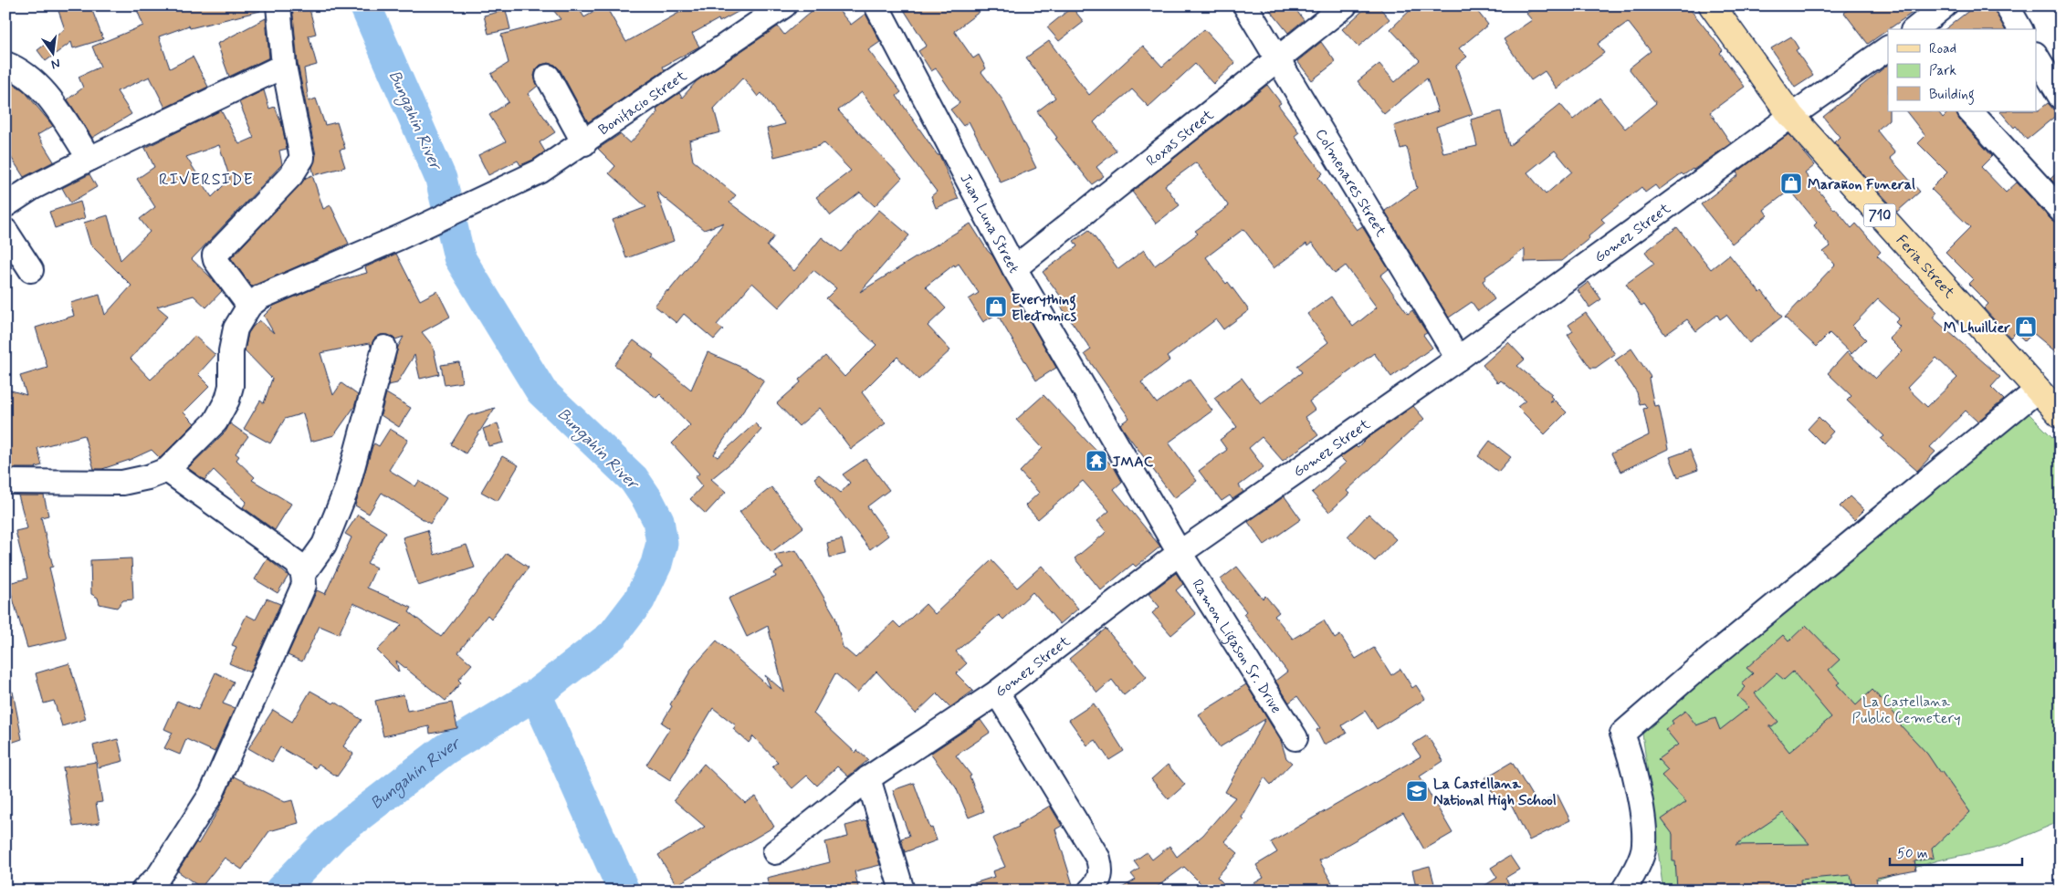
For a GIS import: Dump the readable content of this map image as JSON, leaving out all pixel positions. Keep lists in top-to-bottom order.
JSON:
{
  "streets": {
    "main road": ["710", "Feria Street"],
    "street": [
      "Bonifacio Street",
      "Roxas Street",
      "Colmenares Street",
      "Juan Luna Street",
      "Gomez Street",
      "Ramon Ligason Sr. Drive"
    ]
  },
  "crossings": [
    ["Roxas Street", "Colmenares Street"],
    ["Roxas Street", "Juan Luna Street"],
    ["Colmenares Street", "Gomez Street"],
    ["Juan Luna Street", "Gomez Street"],
    ["Juan Luna Street", "Ramon Ligason Sr. Drive"],
    ["Gomez Street", "Feria Street"],
    ["Gomez Street", "Ramon Ligason Sr. Drive"]
  ],
  "districts": ["RIVERSIDE"],
  "water": ["Bungahin River"],
  "parks": ["La Castellana Public Cemetery"],
  "places": {
    "shop": ["Marañon Funeral", "Everything Electronics", "M Lhuillier"],
    "temple": ["JMAC"],
    "school or university": ["La Castellana National High School"]
  },
  "legend": ["Road", "Park", "Building"],
  "scale_bar": "50 m",
  "north": "bottom"
}
